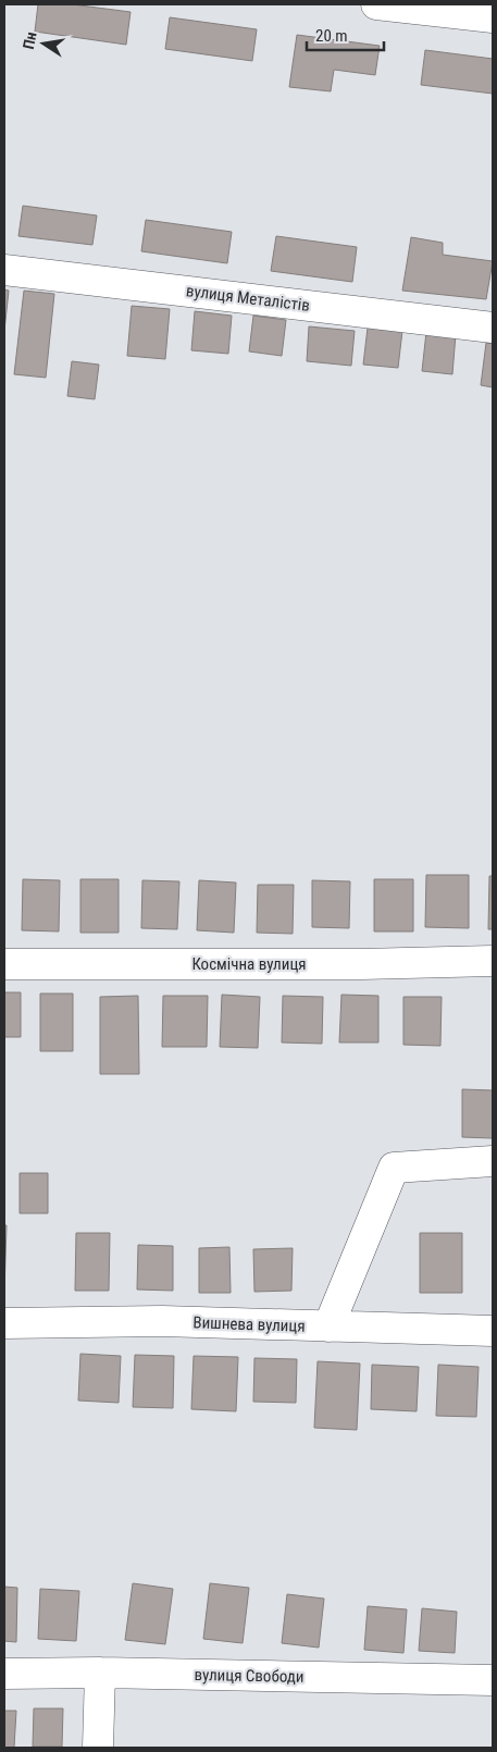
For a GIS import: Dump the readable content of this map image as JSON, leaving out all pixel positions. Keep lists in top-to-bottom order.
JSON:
{
  "streets": {
    "street": [
      "вулиця Металістів",
      "Космічна вулиця",
      "Вишнева вулиця",
      "вулиця Свободи"
    ]
  },
  "scale_bar": "20 m",
  "north": "left"
}
